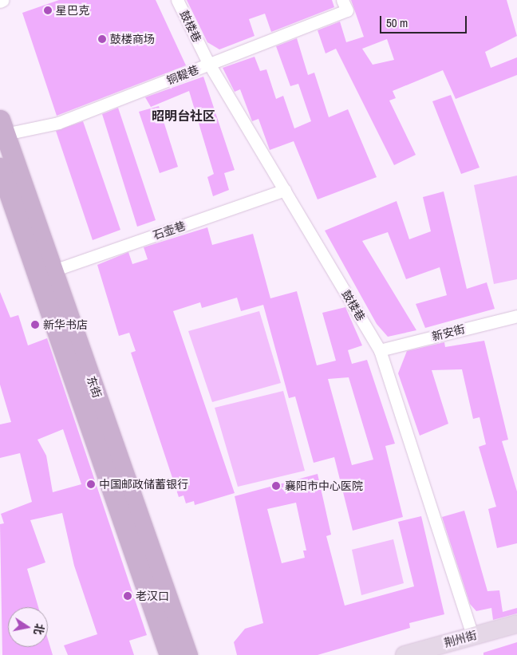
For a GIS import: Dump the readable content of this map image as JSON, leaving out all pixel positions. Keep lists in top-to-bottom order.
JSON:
{
  "streets": {
    "main road": ["东街"],
    "street": [
      "鼓楼巷",
      "铜鞮巷",
      "石壶巷",
      "新安街",
      "荆州街"
    ]
  },
  "crossings": [
    ["鼓楼巷", "铜鞮巷"],
    ["鼓楼巷", "石壶巷"],
    ["鼓楼巷", "新安街"],
    ["鼓楼巷", "荆州街"],
    ["铜鞮巷", "东街"],
    ["石壶巷", "东街"]
  ],
  "districts": ["昭明台社区"],
  "places": [
    "星巴克",
    "鼓楼商场",
    "新华书店",
    "中国邮政储蓄银行",
    "襄阳市中心医院",
    "老汉口"
  ],
  "scale_bar": "50 m",
  "north": "right"
}
